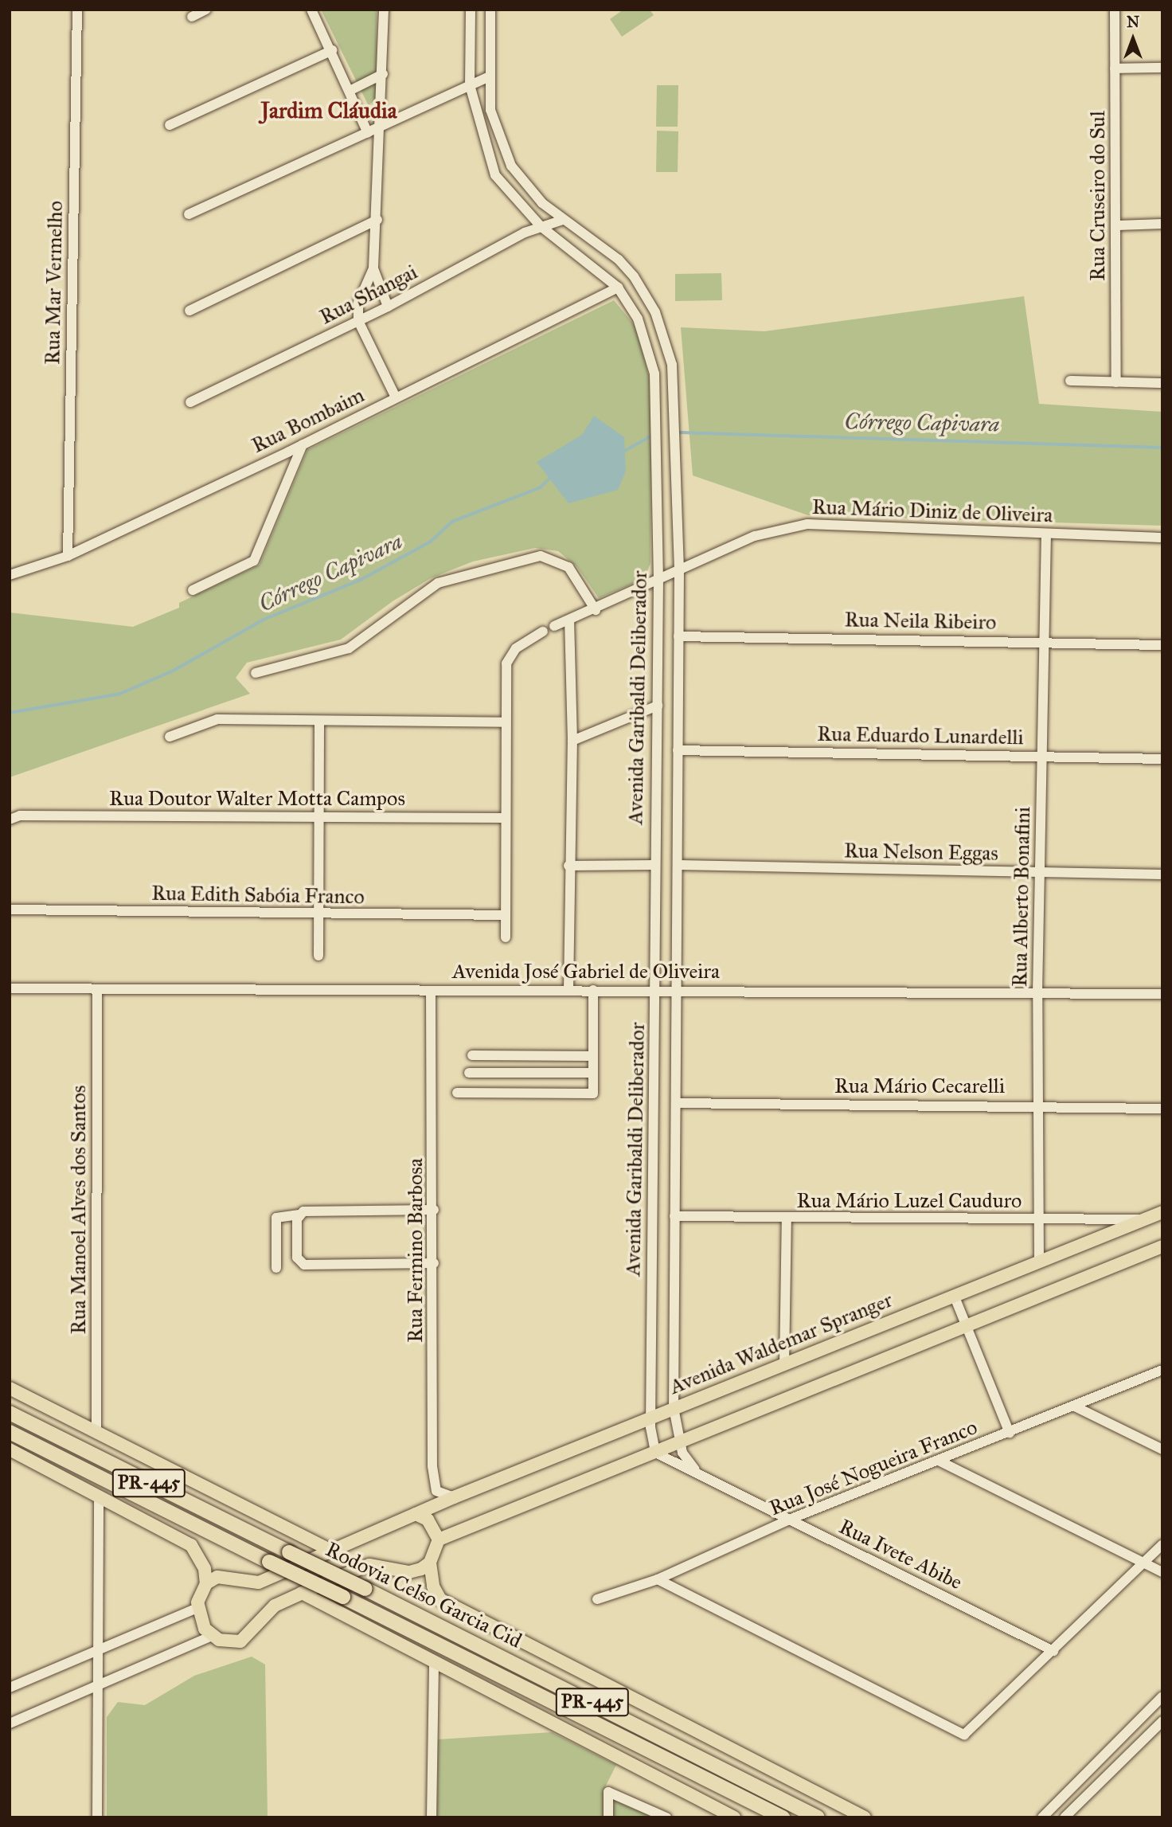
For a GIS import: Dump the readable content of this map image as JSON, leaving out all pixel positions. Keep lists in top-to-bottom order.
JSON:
{
  "streets": {
    "highway": ["PR-445", "Rodovia Celso Garcia Cid"],
    "main road": ["Avenida Waldemar Spranger"],
    "street": [
      "Rua Cruseiro do Sul",
      "Rua Mar Vermelho",
      "Rua Shangai",
      "Rua Bombaim",
      "Rua Mário Diniz de Oliveira",
      "Rua Neila Ribeiro",
      "Avenida Garibaldi Deliberador",
      "Rua Eduardo Lunardelli",
      "Rua Doutor Walter Motta Campos",
      "Rua Nelson Eggas",
      "Rua Edith Sabóia Franco",
      "Rua Alberto Bonafini",
      "Avenida José Gabriel de Oliveira",
      "Rua Mário Cecarelli",
      "Rua Mário Luzel Cauduro",
      "Rua Manoel Alves dos Santos",
      "Rua Fermino Barbosa",
      "Rua José Nogueira Franco",
      "Rua Ivete Abibe"
    ]
  },
  "crossings": [
    ["Rua Mar Vermelho", "Rua Bombaim"],
    ["Rua Shangai", "Avenida Garibaldi Deliberador"],
    ["Rua Bombaim", "Avenida Garibaldi Deliberador"],
    ["Rua Mário Diniz de Oliveira", "Avenida Garibaldi Deliberador"],
    ["Rua Mário Diniz de Oliveira", "Rua Alberto Bonafini"],
    ["Rua Neila Ribeiro", "Avenida Garibaldi Deliberador"],
    ["Rua Neila Ribeiro", "Rua Alberto Bonafini"],
    ["Avenida Garibaldi Deliberador", "Rua Eduardo Lunardelli"],
    ["Avenida Garibaldi Deliberador", "Rua Nelson Eggas"],
    ["Avenida Garibaldi Deliberador", "Avenida José Gabriel de Oliveira"],
    ["Avenida Garibaldi Deliberador", "Rua Mário Cecarelli"],
    ["Avenida Garibaldi Deliberador", "Rua Mário Luzel Cauduro"],
    ["Avenida Garibaldi Deliberador", "Avenida Waldemar Spranger"],
    ["Avenida Garibaldi Deliberador", "Rua Ivete Abibe"],
    ["Rua Eduardo Lunardelli", "Rua Alberto Bonafini"],
    ["Rua Nelson Eggas", "Rua Alberto Bonafini"],
    ["Rua Alberto Bonafini", "Avenida José Gabriel de Oliveira"],
    ["Rua Alberto Bonafini", "Rua Mário Cecarelli"],
    ["Rua Alberto Bonafini", "Rua Mário Luzel Cauduro"],
    ["Rua Alberto Bonafini", "Avenida Waldemar Spranger"],
    ["Avenida José Gabriel de Oliveira", "Rua Manoel Alves dos Santos"],
    ["Avenida José Gabriel de Oliveira", "Rua Fermino Barbosa"],
    ["Rua Mário Luzel Cauduro", "Avenida Waldemar Spranger"],
    ["Rua Fermino Barbosa", "Avenida Waldemar Spranger"],
    ["Rua José Nogueira Franco", "Rua Ivete Abibe"]
  ],
  "districts": ["Jardim Cláudia"],
  "water": ["Córrego Capivara"],
  "north": "top"
}
